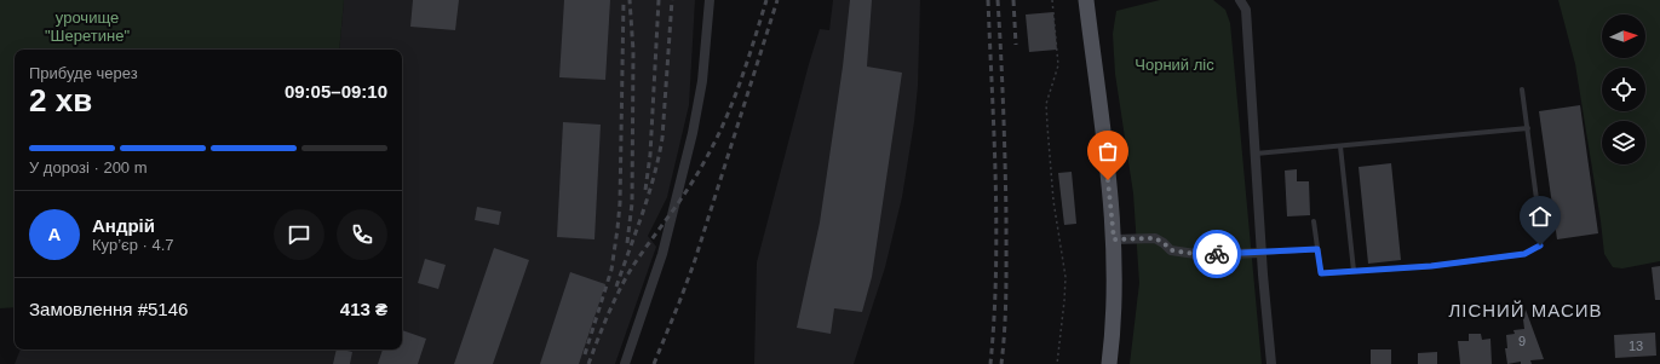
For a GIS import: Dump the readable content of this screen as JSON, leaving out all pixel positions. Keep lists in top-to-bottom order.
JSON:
{
  "districts": ["ЛІСНИЙ МАСИВ"],
  "parks": ["урочище \"Шеретине\"", "Чорний ліс"],
  "house_numbers": ["9", "13"],
  "north": "right",
  "page": {
    "heading": ["2 хв", "Прибуде через", "09:05–09:10"],
    "panel": [
      "Андрій",
      "Кур’єр · 4.7",
      "Замовлення #5146",
      "413 ₴"
    ],
    "bar": "У дорозі · 200 m",
    "round": "А"
  }
}
